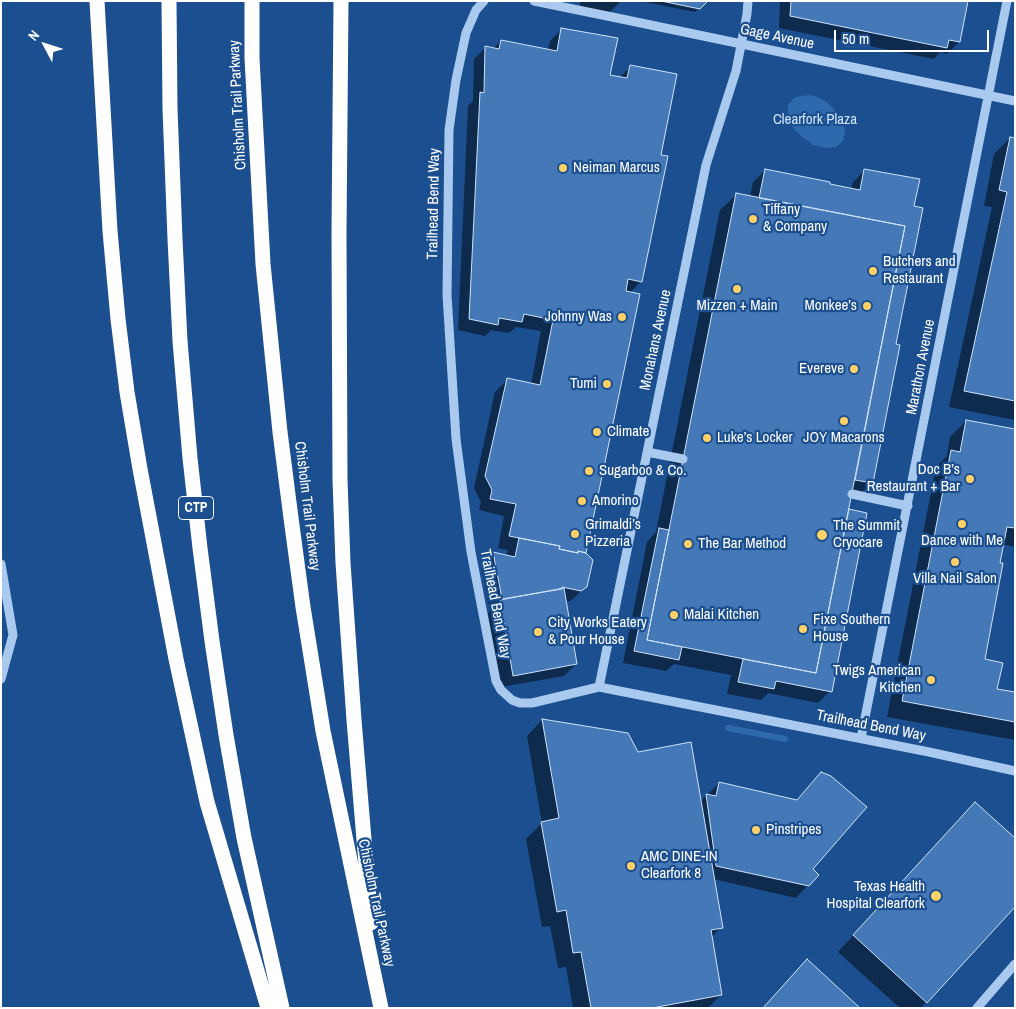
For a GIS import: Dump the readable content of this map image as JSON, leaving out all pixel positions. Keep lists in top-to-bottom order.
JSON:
{
  "streets": {
    "highway": ["Chisholm Trail Parkway", "CTP"],
    "street": [
      "Gage Avenue",
      "Trailhead Bend Way",
      "Monahans Avenue",
      "Marathon Avenue"
    ]
  },
  "crossings": [
    ["Gage Avenue", "Monahans Avenue"],
    ["Gage Avenue", "Marathon Avenue"],
    ["Trailhead Bend Way", "Monahans Avenue"],
    ["Trailhead Bend Way", "Marathon Avenue"]
  ],
  "parks": ["Clearfork Plaza"],
  "places": [
    "Neiman Marcus",
    "Tiffany & Company",
    "Butchers and Restaurant",
    "Mizzen + Main",
    "Monkee’s",
    "Johnny Was",
    "Evereve",
    "Tumi",
    "JOY Macarons",
    "Climate",
    "Luke’s Locker",
    "Sugarboo & Co.",
    "Doc B’s Restaurant + Bar",
    "Amorino",
    "Dance with Me",
    "Grimaldi’s Pizzeria",
    "The Summit Cryocare",
    "The Bar Method",
    "Villa Nail Salon",
    "Malai Kitchen",
    "Fixe Southern House",
    "City Works Eatery & Pour House",
    "Twigs American Kitchen",
    "Pinstripes",
    "AMC DINE-IN Clearfork 8",
    "Texas Health Hospital Clearfork"
  ],
  "scale_bar": "50 m",
  "north": "top left"
}
